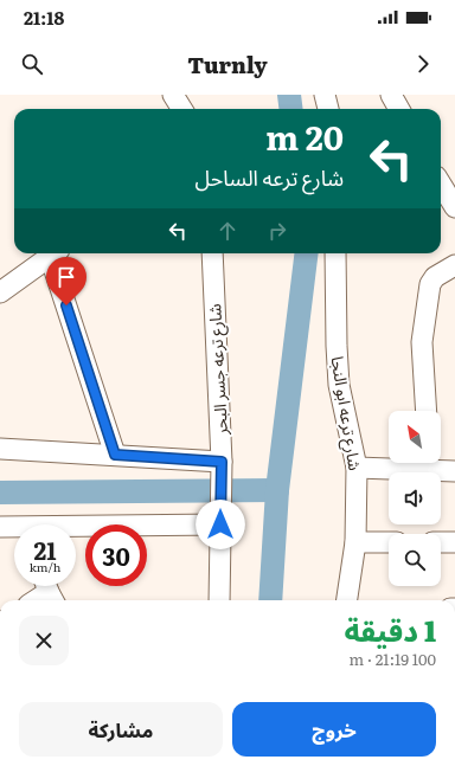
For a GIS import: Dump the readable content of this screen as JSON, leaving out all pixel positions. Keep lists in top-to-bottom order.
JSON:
{
  "streets": {
    "street": ["شارع ترعه جسر البحر", "شارع ترعه ابو النجا"]
  },
  "north": "top left",
  "page": {
    "status": "21:18",
    "header": "Turnly",
    "turn": ["20 m", "شارع ترعه الساحل"],
    "speed": "21 km/h",
    "limit": "30",
    "heading": ["1 دقيقة", "100 m · 21:19"],
    "buttons": ["خروج", "مشاركة"]
  }
}
